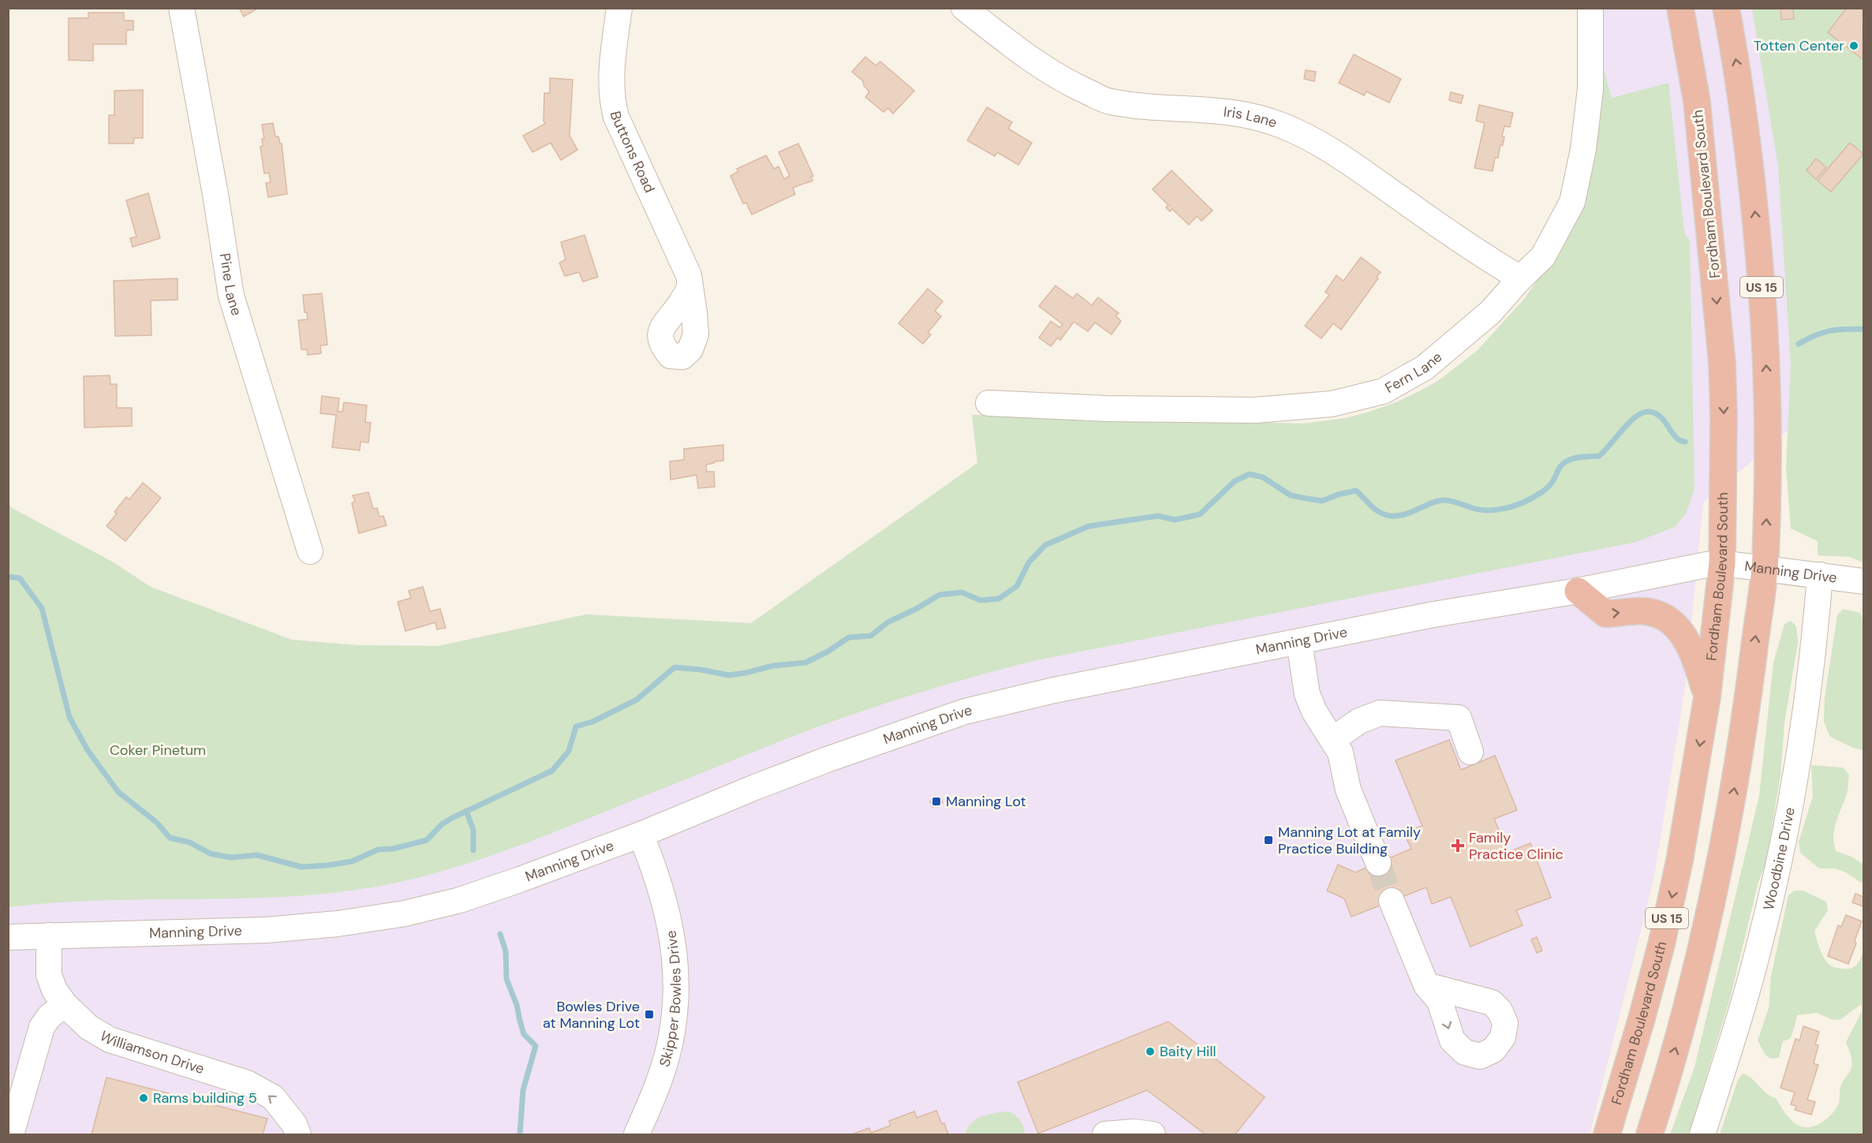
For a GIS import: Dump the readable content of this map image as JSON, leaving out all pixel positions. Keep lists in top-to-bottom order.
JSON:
{
  "streets": {
    "highway": ["Fordham Boulevard South", "US 15"],
    "street": [
      "Iris Lane",
      "Buttons Road",
      "Pine Lane",
      "Fern Lane",
      "Manning Drive",
      "Woodbine Drive",
      "Skipper Bowles Drive",
      "Williamson Drive"
    ]
  },
  "crossings": [
    ["Iris Lane", "Fern Lane"],
    ["Fordham Boulevard South", "Manning Drive"],
    ["US 15", "Manning Drive"],
    ["Manning Drive", "Woodbine Drive"],
    ["Manning Drive", "Skipper Bowles Drive"],
    ["Manning Drive", "Williamson Drive"]
  ],
  "one_way": ["Williamson Drive"],
  "parks": ["Coker Pinetum"],
  "places": {
    "other": ["Totten Center", "Baity Hill", "Rams building 5"],
    "transit": ["Manning Lot", "Manning Lot at Family Practice Building", "Bowles Drive at Manning Lot"],
    "health": ["Family Practice Clinic"]
  }
}
